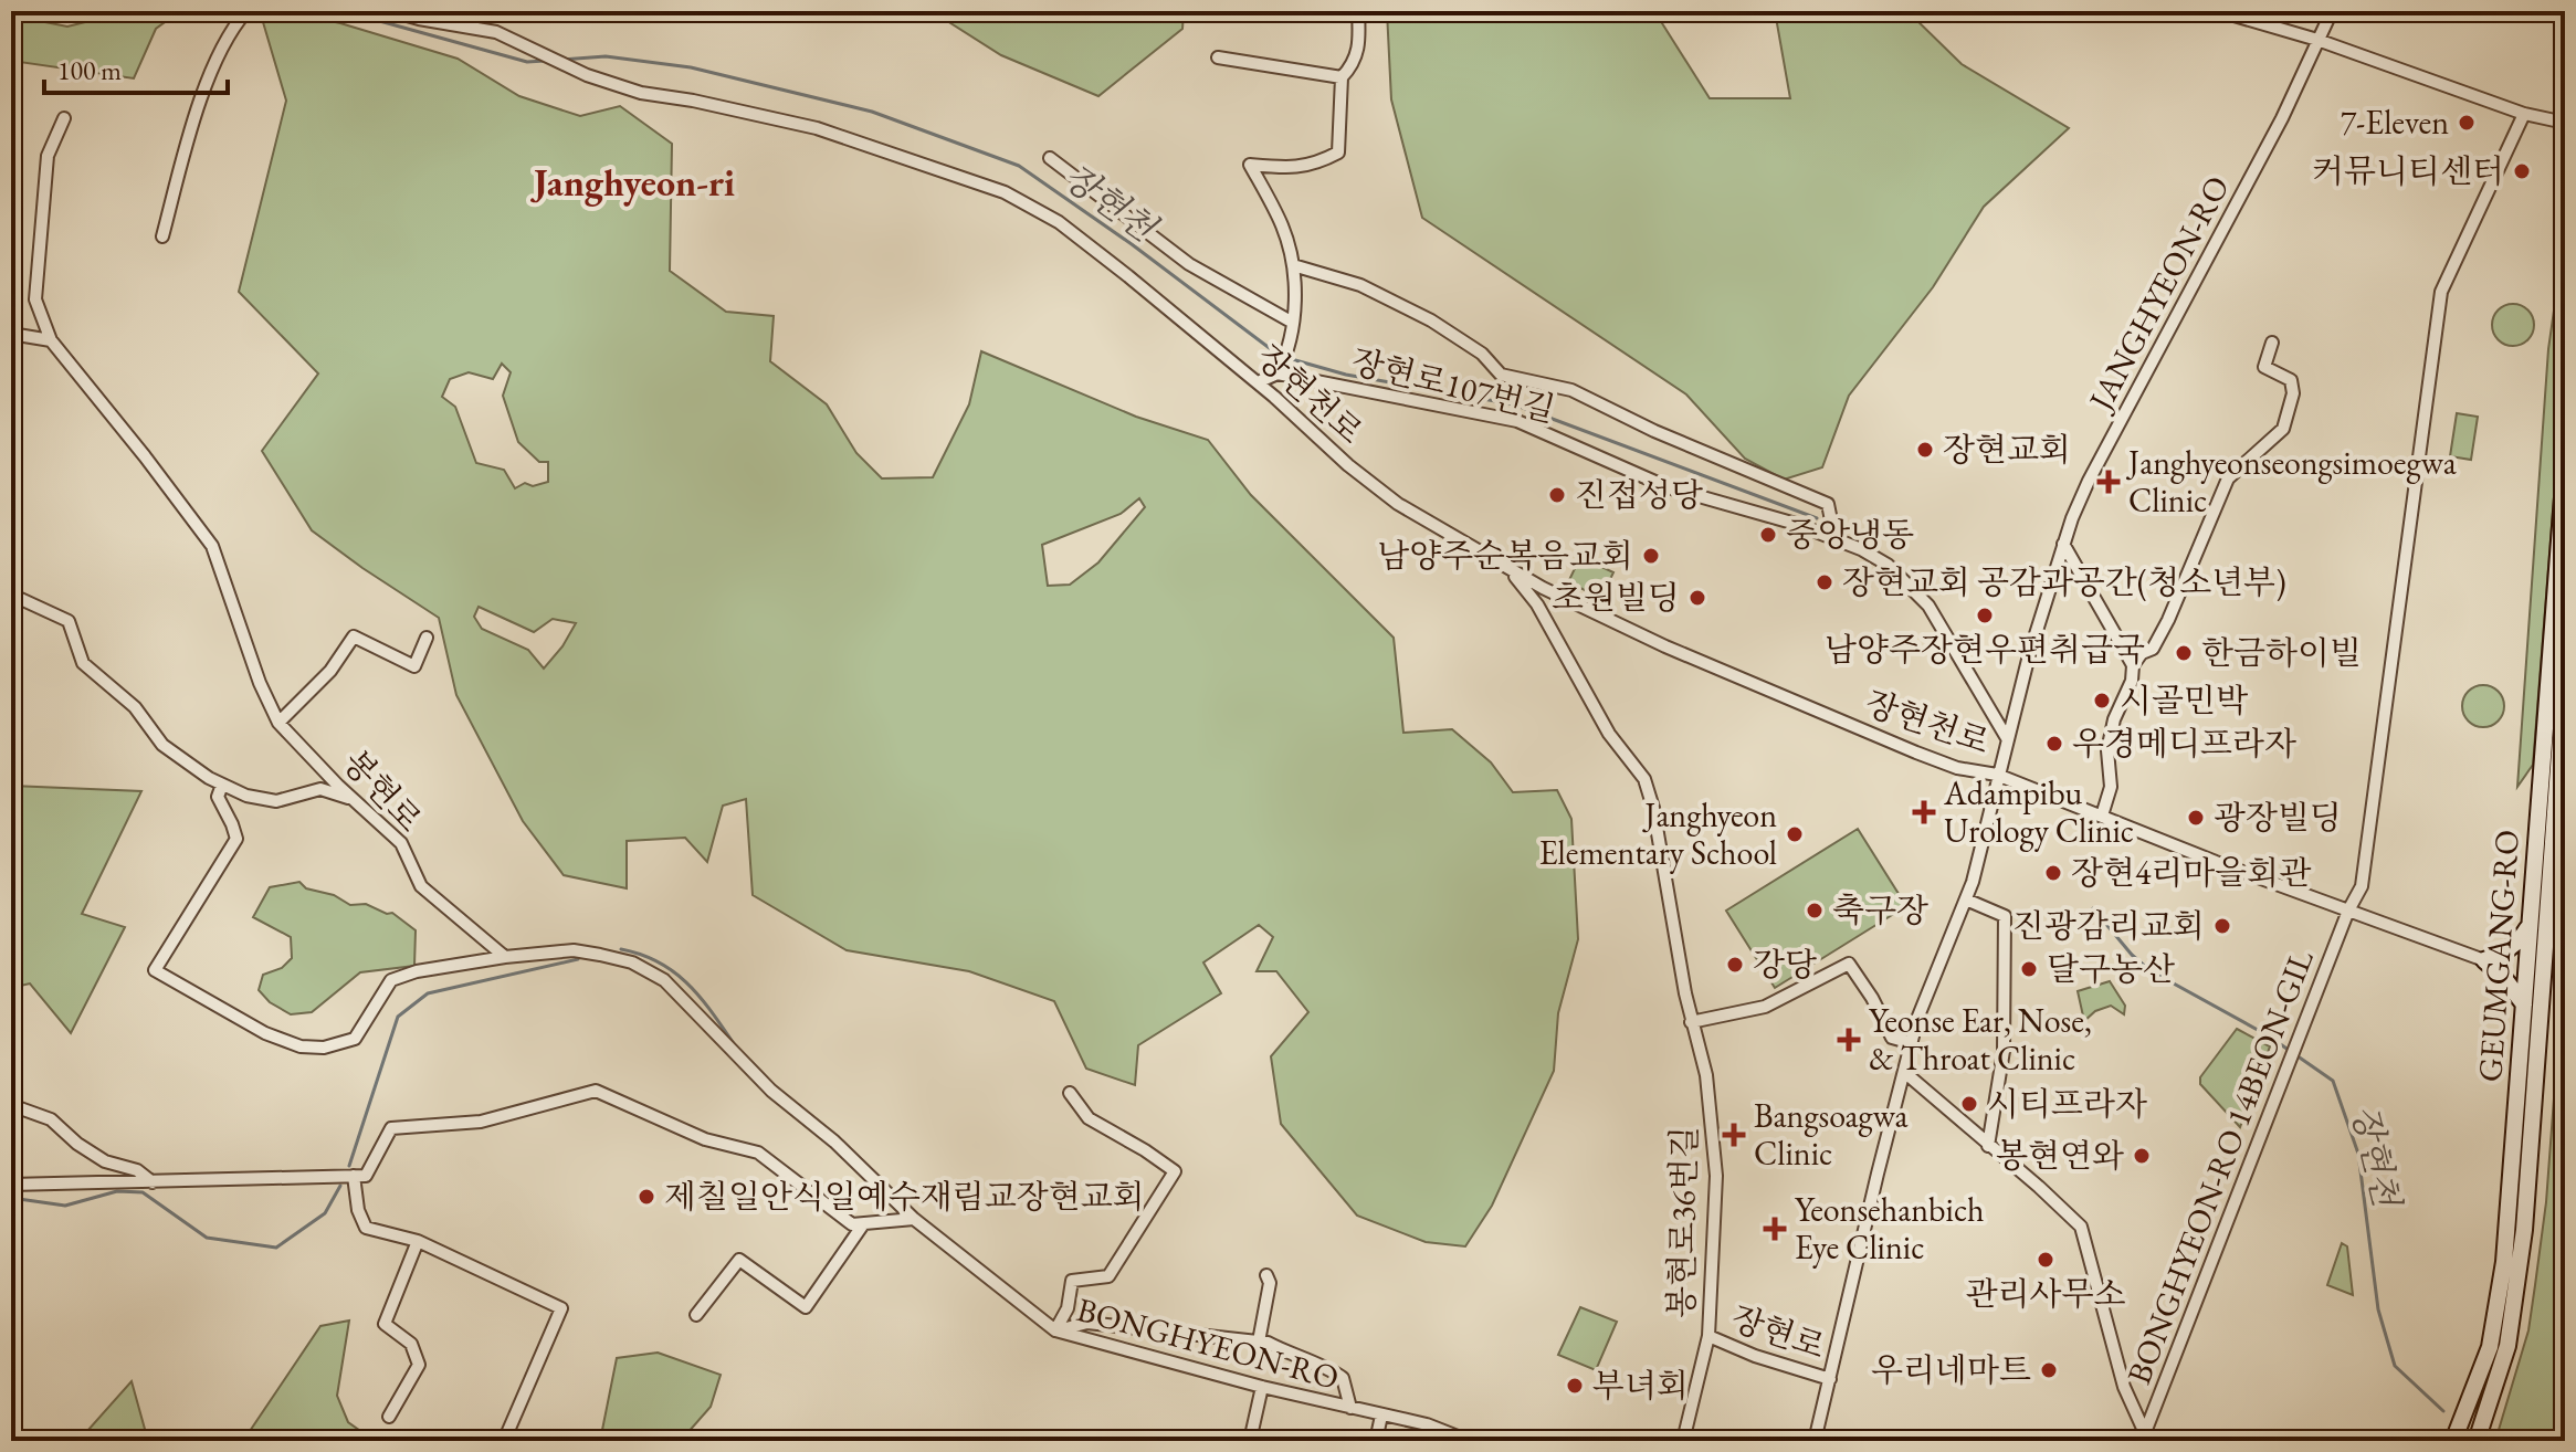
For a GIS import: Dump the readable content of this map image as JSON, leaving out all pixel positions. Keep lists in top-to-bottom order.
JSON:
{
  "streets": {
    "main road": ["GEUMGANG-RO"],
    "street": [
      "JANGHYEON-RO",
      "장현로107번길",
      "장현천로",
      "봉현로",
      "BONGHYEON-RO 14BEON-GIL",
      "봉현로36번길",
      "장현로",
      "BONGHYEON-RO"
    ]
  },
  "crossings": [
    ["JANGHYEON-RO", "장현로107번길"],
    ["JANGHYEON-RO", "장현천로"],
    ["JANGHYEON-RO", "장현로"],
    ["장현천로", "BONGHYEON-RO 14BEON-GIL"],
    ["장현천로", "봉현로36번길"],
    ["봉현로36번길", "장현로"]
  ],
  "districts": ["Janghyeon-ri"],
  "water": ["장현천"],
  "places": {
    "other": [
      "7-Eleven",
      "커뮤니티센터",
      "장현교회",
      "진접성당",
      "중앙냉동",
      "남양주순복음교회",
      "장현교회 공감과공간(청소년부)",
      "초원빌딩",
      "남양주장현우편취급국",
      "한금하이빌",
      "시골민박",
      "우경메디프라자",
      "광장빌딩",
      "Janghyeon Elementary School",
      "장현4리마을회관",
      "축구장",
      "진광감리교회",
      "강당",
      "달구농산",
      "시티프라자",
      "봉현연와",
      "제칠일안식일예수재림교장현교회",
      "관리사무소",
      "우리네마트",
      "부녀회"
    ],
    "health": [
      "Janghyeonseongsimoegwa Clinic",
      "Adampibu Urology Clinic",
      "Yeonse Ear, Nose, & Throat Clinic",
      "Bangsoagwa Clinic",
      "Yeonsehanbich Eye Clinic"
    ]
  },
  "scale_bar": "100 m"
}
